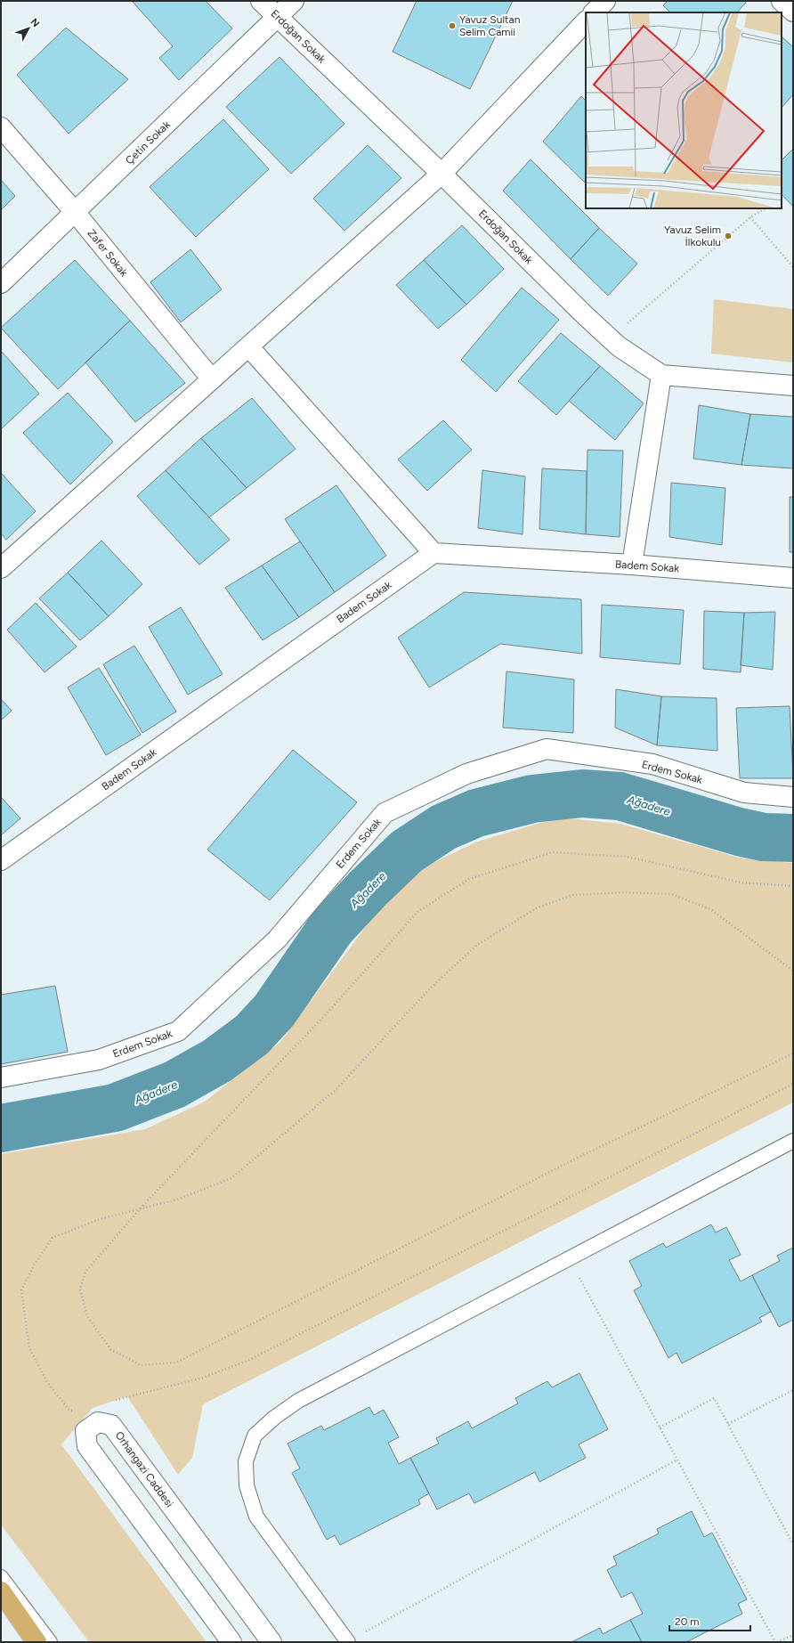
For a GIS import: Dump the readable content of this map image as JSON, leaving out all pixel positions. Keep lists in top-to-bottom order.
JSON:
{
  "streets": {
    "street": [
      "Erdoğan Sokak",
      "Çetin Sokak",
      "Zafer Sokak",
      "Badem Sokak",
      "Erdem Sokak",
      "Orhangazi Caddesi"
    ]
  },
  "crossings": [
    ["Erdoğan Sokak", "Çetin Sokak"],
    ["Çetin Sokak", "Zafer Sokak"]
  ],
  "water": ["Ağadere"],
  "places": ["Yavuz Sultan Selim Camii", "Yavuz Selim İlkokulu"],
  "scale_bar": "20 m",
  "north": "top right"
}
